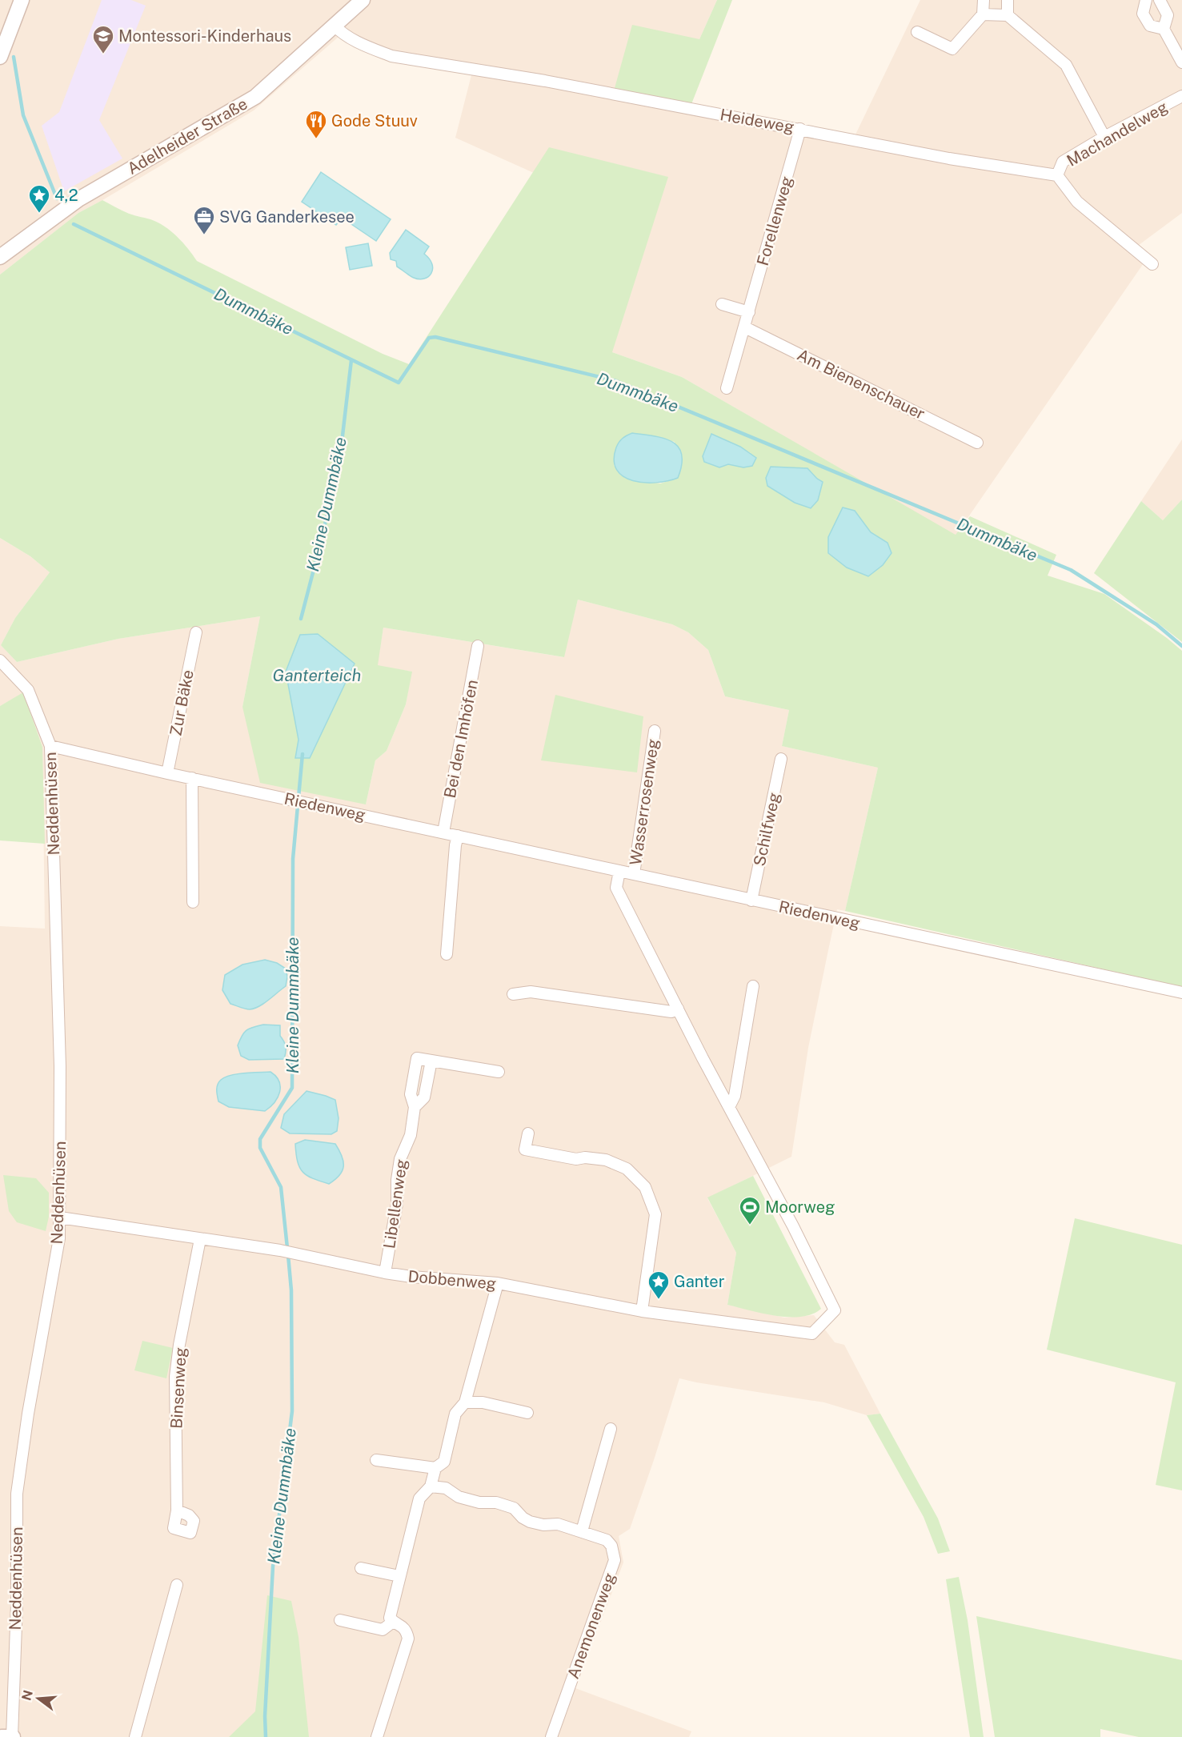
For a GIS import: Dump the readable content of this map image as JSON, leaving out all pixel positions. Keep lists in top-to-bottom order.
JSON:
{
  "streets": {
    "street": [
      "Heideweg",
      "Machandelweg",
      "Adelheider Straße",
      "Forellenweg",
      "Am Bienenschauer",
      "Zur Bäke",
      "Bei den Imhöfen",
      "Wasserrosenweg",
      "Neddenhüsen",
      "Riedenweg",
      "Schilfweg",
      "Libellenweg",
      "Dobbenweg",
      "Binsenweg",
      "Anemonenweg"
    ]
  },
  "crossings": [
    ["Heideweg", "Machandelweg"],
    ["Heideweg", "Adelheider Straße"],
    ["Heideweg", "Forellenweg"],
    ["Forellenweg", "Am Bienenschauer"],
    ["Zur Bäke", "Riedenweg"],
    ["Bei den Imhöfen", "Riedenweg"],
    ["Wasserrosenweg", "Riedenweg"],
    ["Neddenhüsen", "Riedenweg"],
    ["Neddenhüsen", "Dobbenweg"],
    ["Riedenweg", "Schilfweg"],
    ["Libellenweg", "Dobbenweg"],
    ["Dobbenweg", "Binsenweg"]
  ],
  "water": ["Dummbäke", "Kleine Dummbäke", "Ganterteich"],
  "places": {
    "school or university": ["Montessori-Kinderhaus"],
    "restaurant": ["Gode Stuuv"],
    "place": ["4,2", "Ganter"],
    "office": ["SVG Ganderkesee"],
    "sports": ["Moorweg"]
  },
  "north": "left"
}
